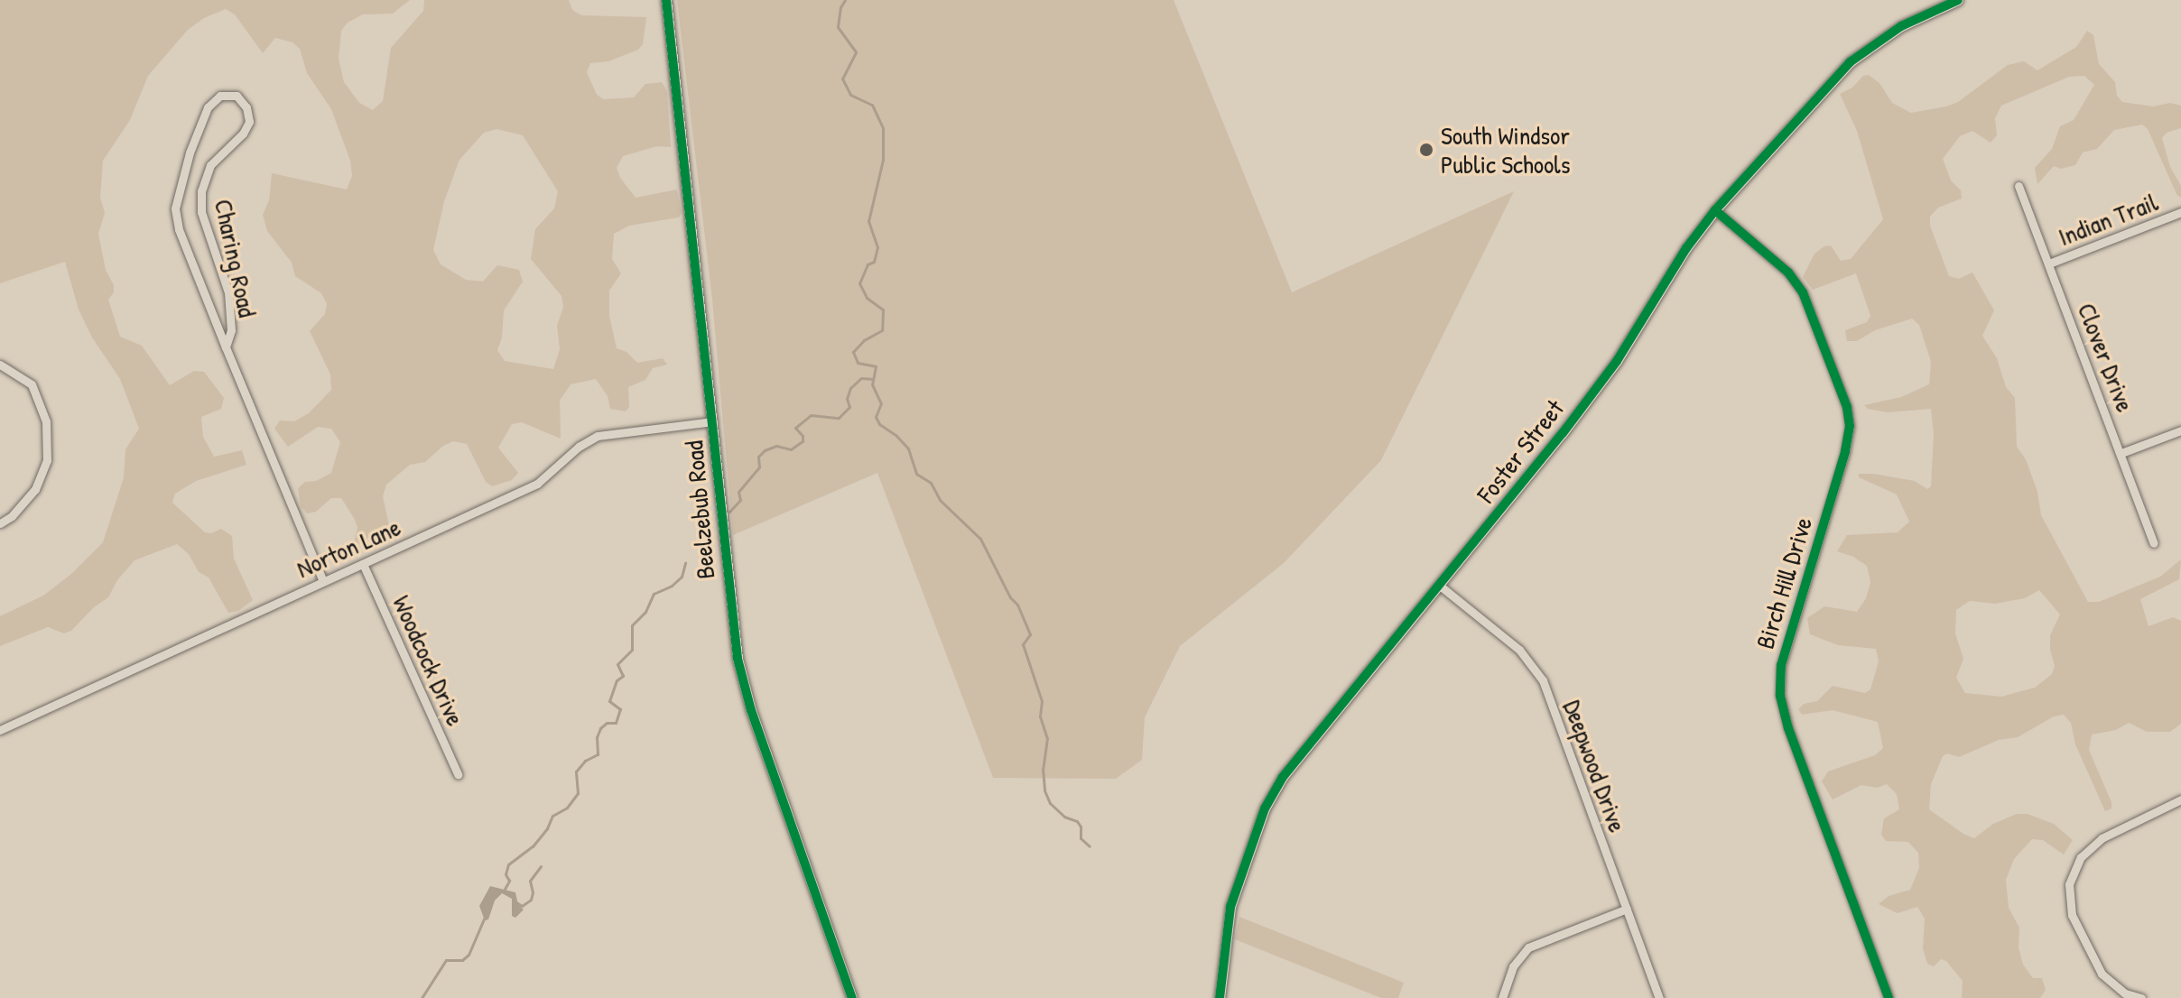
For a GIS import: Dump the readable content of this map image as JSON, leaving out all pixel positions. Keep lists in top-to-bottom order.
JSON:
{
  "streets": {
    "street": [
      "Indian Trail",
      "Charing Road",
      "Clover Drive",
      "Foster Street",
      "Beelzebub Road",
      "Norton Lane",
      "Birch Hill Drive",
      "Woodcock Drive",
      "Deepwood Drive"
    ]
  },
  "crossings": [
    ["Indian Trail", "Clover Drive"],
    ["Charing Road", "Norton Lane"],
    ["Foster Street", "Birch Hill Drive"],
    ["Foster Street", "Deepwood Drive"],
    ["Beelzebub Road", "Norton Lane"],
    ["Norton Lane", "Woodcock Drive"]
  ],
  "places": ["South Windsor Public Schools"]
}
